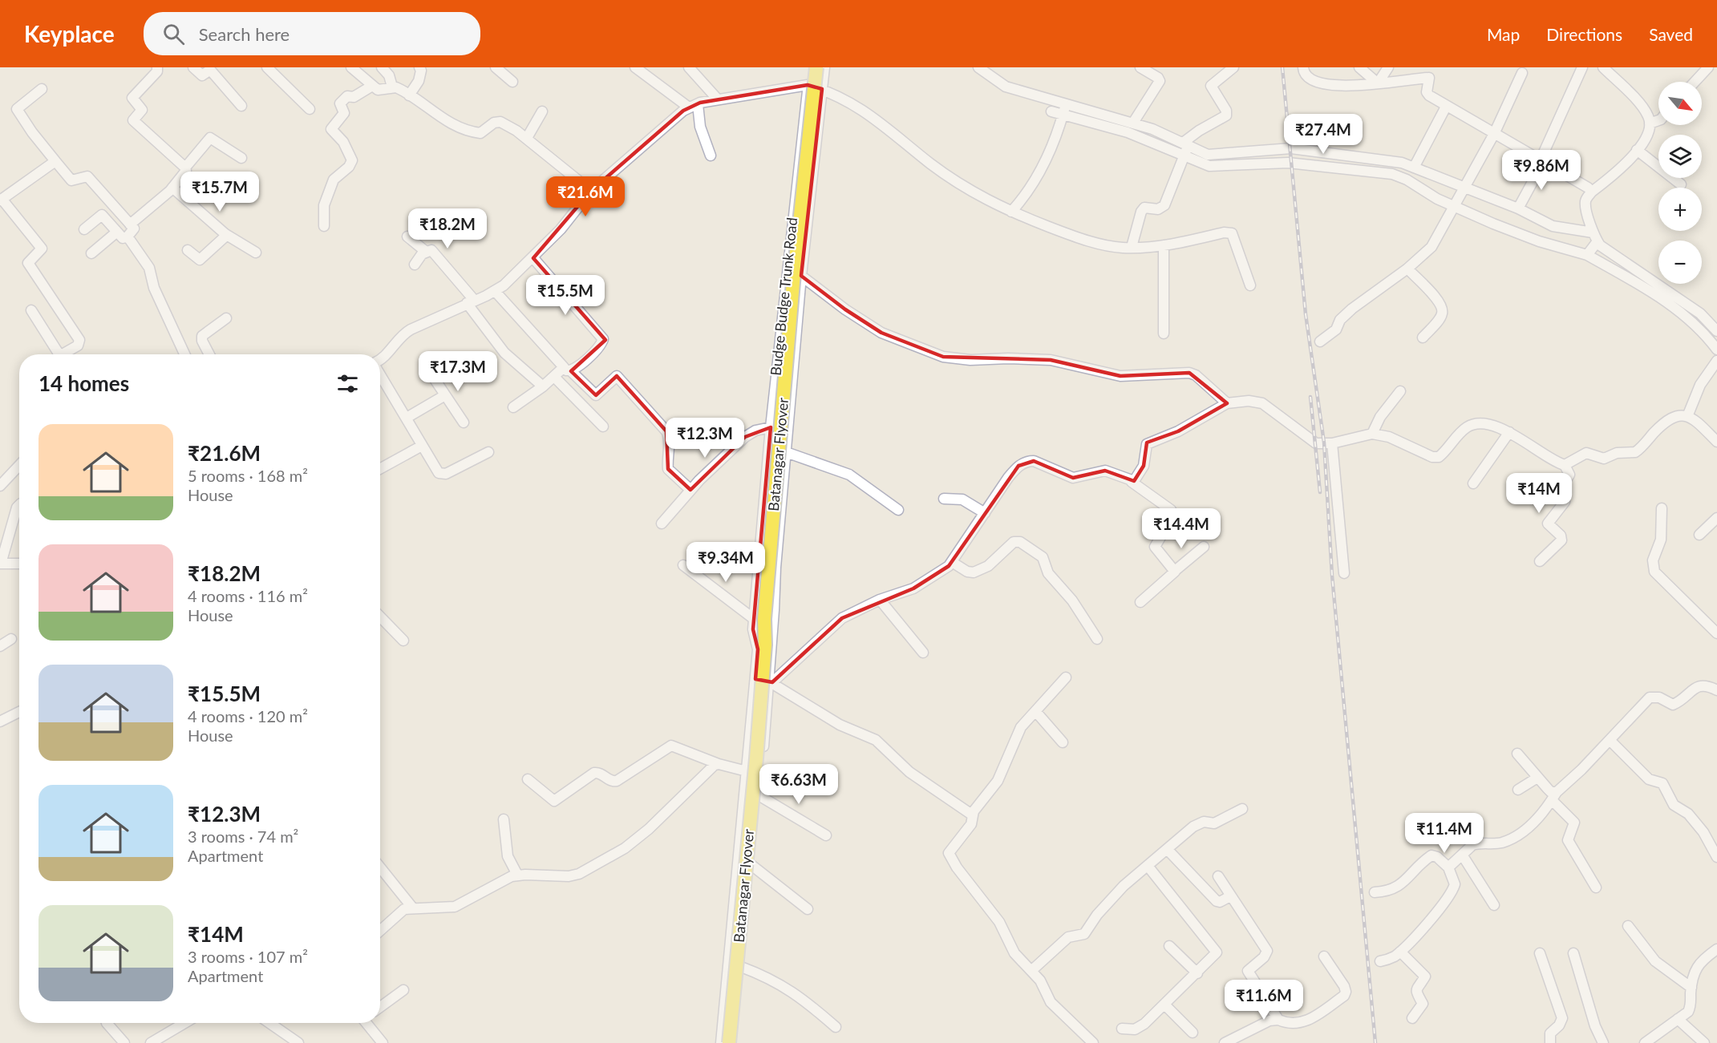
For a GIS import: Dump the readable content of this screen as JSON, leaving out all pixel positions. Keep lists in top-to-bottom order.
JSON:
{
  "streets": {
    "main road": ["Batanagar Flyover"],
    "street": ["Budge Budge Trunk Road"]
  },
  "north": "bottom right",
  "page": {
    "header": "Keyplace",
    "search": "Search here",
    "nav": ["Map", "Directions", "Saved"],
    "map_buttons": ["+", "−"],
    "price": [
      "₹27.4M",
      "₹9.86M",
      "₹15.7M",
      "₹21.6M",
      "₹18.2M",
      "₹15.5M",
      "₹17.3M",
      "₹12.3M",
      "₹14M",
      "₹14.4M",
      "₹9.34M",
      "₹6.63M",
      "₹11.4M",
      "₹11.6M"
    ],
    "heading": "14 homes",
    "list": [
      {
        "name": "₹21.6M",
        "note": "5 rooms · 168 m² · House"
      },
      {
        "name": "₹18.2M",
        "note": "4 rooms · 116 m² · House"
      },
      {
        "name": "₹15.5M",
        "note": "4 rooms · 120 m² · House"
      },
      {
        "name": "₹12.3M",
        "note": "3 rooms · 74 m² · Apartment"
      },
      {
        "name": "₹14M",
        "note": "3 rooms · 107 m² · Apartment"
      }
    ]
  }
}
